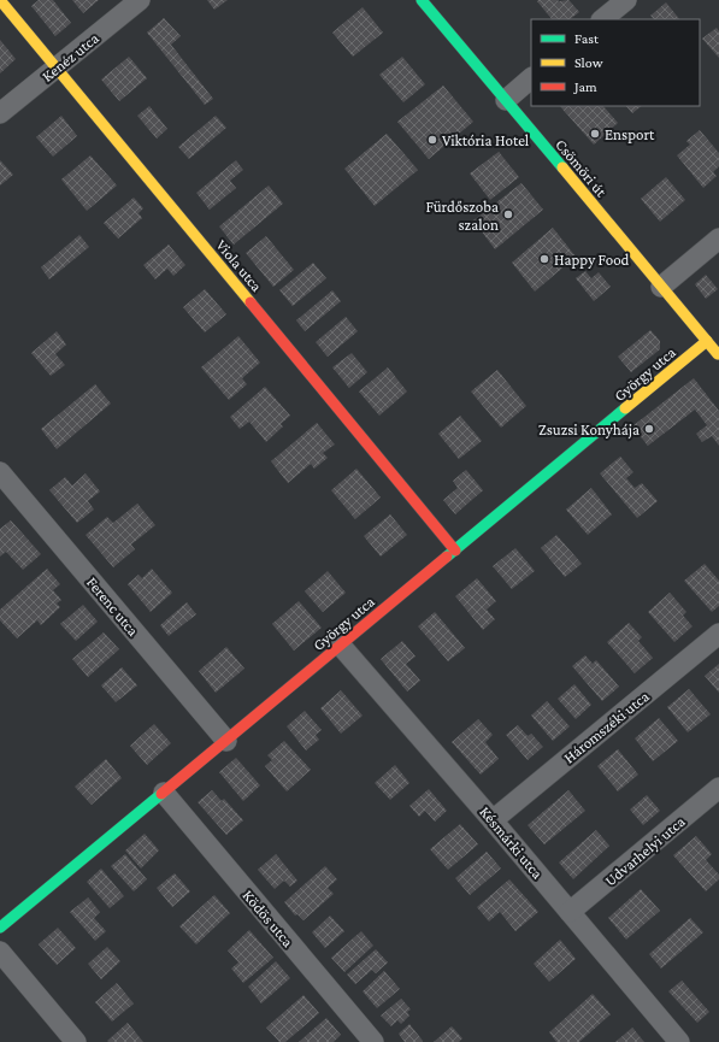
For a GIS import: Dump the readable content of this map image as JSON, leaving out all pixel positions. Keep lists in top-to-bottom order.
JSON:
{
  "streets": {
    "street": [
      "Kenéz utca",
      "Csömöri út",
      "Viola utca",
      "György utca",
      "Ferenc utca",
      "Háromszéki utca",
      "Késmárki utca",
      "Udvarhelyi utca",
      "Ködös utca"
    ]
  },
  "crossings": [
    ["Kenéz utca", "Viola utca"],
    ["Csömöri út", "György utca"],
    ["Viola utca", "György utca"],
    ["György utca", "Ferenc utca"],
    ["György utca", "Késmárki utca"],
    ["György utca", "Ködös utca"],
    ["Háromszéki utca", "Késmárki utca"],
    ["Késmárki utca", "Udvarhelyi utca"]
  ],
  "places": [
    "Ensport",
    "Viktória Hotel",
    "Fürdőszoba szalon",
    "Happy Food",
    "Zsuzsi Konyhája"
  ],
  "legend": ["Fast", "Slow", "Jam"]
}
